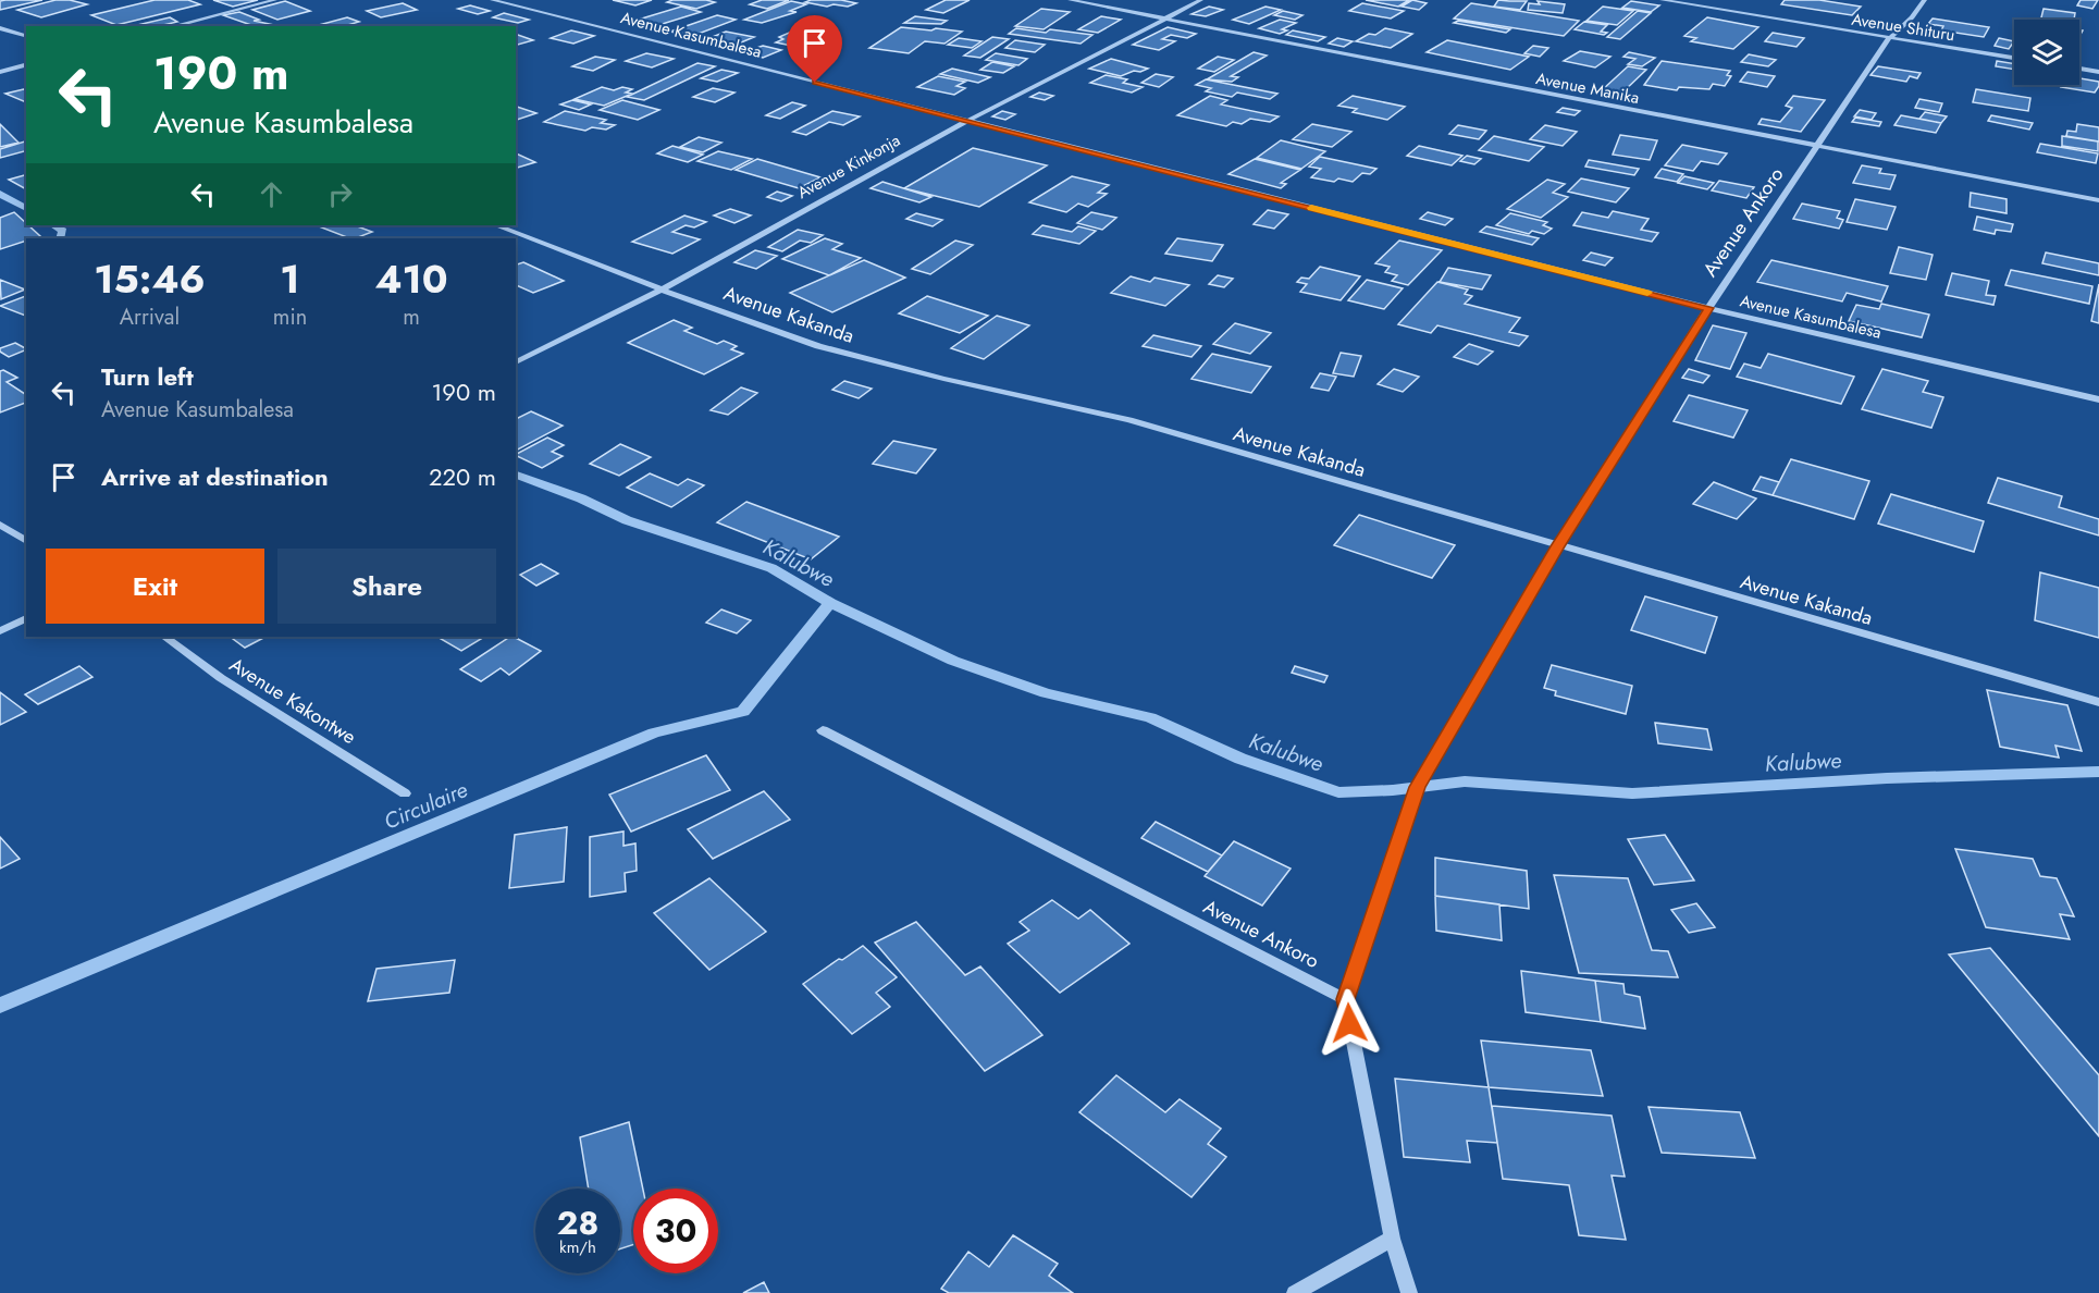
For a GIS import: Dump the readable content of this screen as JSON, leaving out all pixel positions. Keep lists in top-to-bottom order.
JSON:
{
  "streets": {
    "street": [
      "Avenue Shituru",
      "Avenue Kasumbalesa",
      "Avenue Manika",
      "Avenue Kinkonja",
      "Avenue Ankoro",
      "Avenue Kakanda",
      "Avenue Kakontwe"
    ]
  },
  "crossings": [
    ["Avenue Shituru", "Avenue Ankoro"],
    ["Avenue Kasumbalesa", "Avenue Kinkonja"],
    ["Avenue Kasumbalesa", "Avenue Ankoro"],
    ["Avenue Manika", "Avenue Kinkonja"],
    ["Avenue Manika", "Avenue Ankoro"],
    ["Avenue Kinkonja", "Avenue Kakanda"],
    ["Avenue Ankoro", "Avenue Kakanda"]
  ],
  "water": ["Kalubwe", "Circulaire"],
  "page": {
    "turn": ["190 m", "Avenue Kasumbalesa"],
    "eta": [
      "15:46",
      "Arrival",
      "1",
      "min",
      "410",
      "m"
    ],
    "list": [
      {
        "name": "Turn left",
        "note": "Avenue Kasumbalesa",
        "value": "190 m"
      },
      {
        "name": "Arrive at destination",
        "value": "220 m"
      }
    ],
    "buttons": ["Exit", "Share"],
    "speed": "28 km/h",
    "limit": "30"
  }
}
